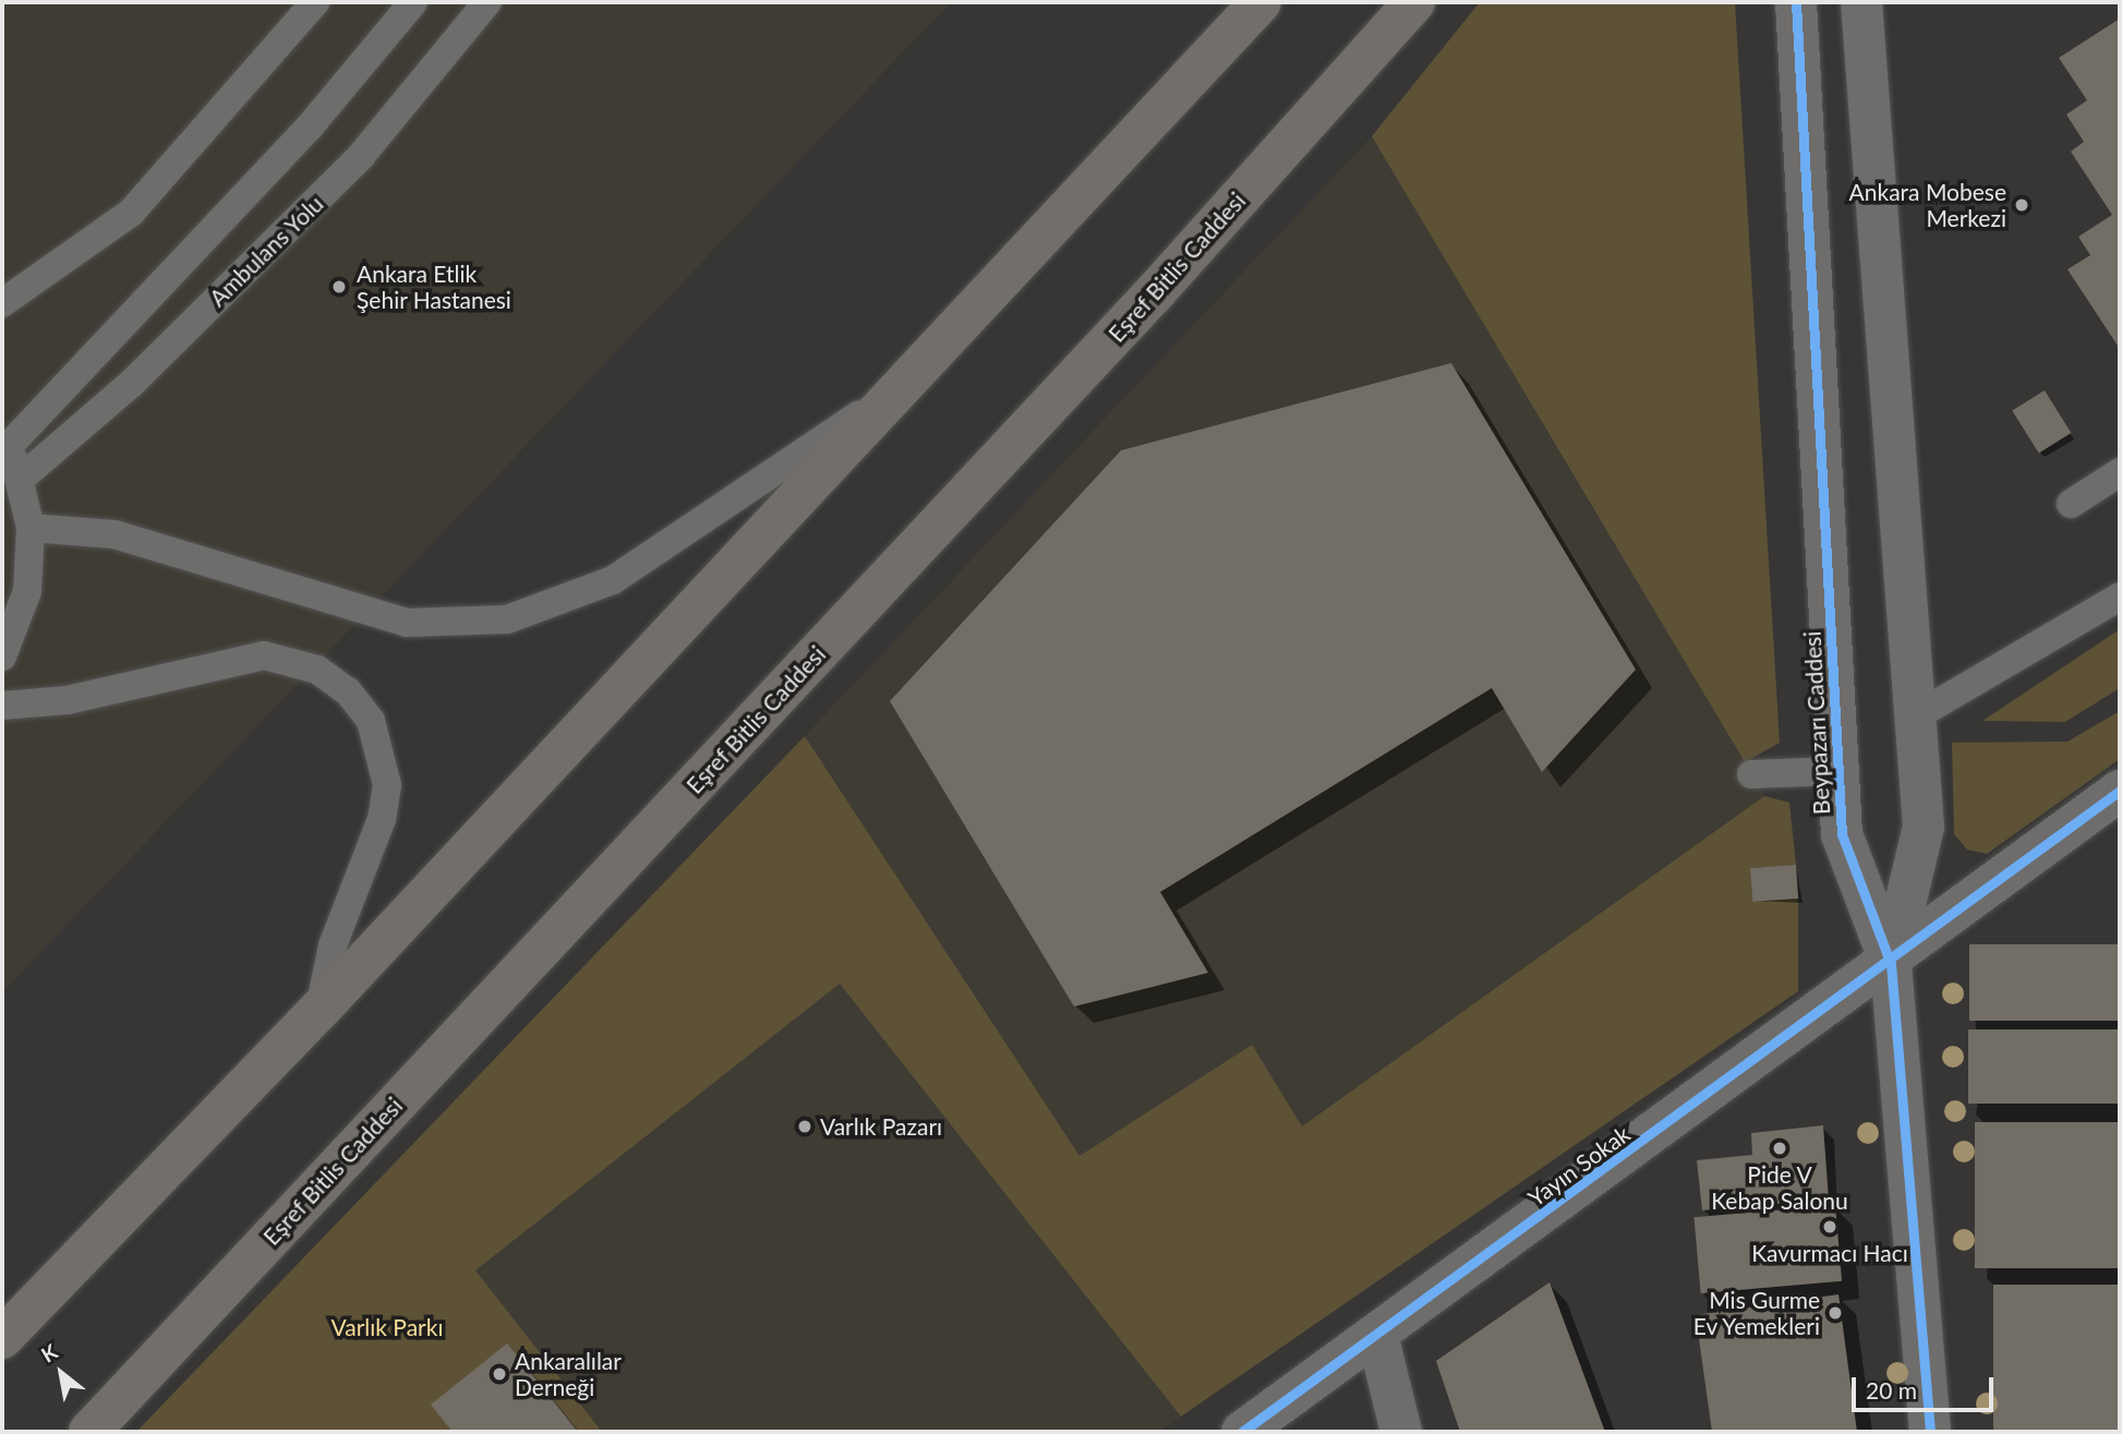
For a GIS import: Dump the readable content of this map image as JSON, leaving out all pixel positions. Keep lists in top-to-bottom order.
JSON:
{
  "streets": {
    "main road": ["Eşref Bitlis Caddesi"],
    "street": ["Beypazarı Caddesi", "Yayın Sokak"],
    "lane": ["Ambulans Yolu"]
  },
  "crossings": [
    ["Beypazarı Caddesi", "Yayın Sokak"]
  ],
  "parks": ["Varlık Parkı"],
  "places": [
    "Ankara Mobese Merkezi",
    "Ankara Etlik Şehir Hastanesi",
    "Varlık Pazarı",
    "Pide V Kebap Salonu",
    "Kavurmacı Hacı",
    "Mis Gurme Ev Yemekleri",
    "Ankaralılar Derneği"
  ],
  "scale_bar": "20 m",
  "north": "top left"
}
